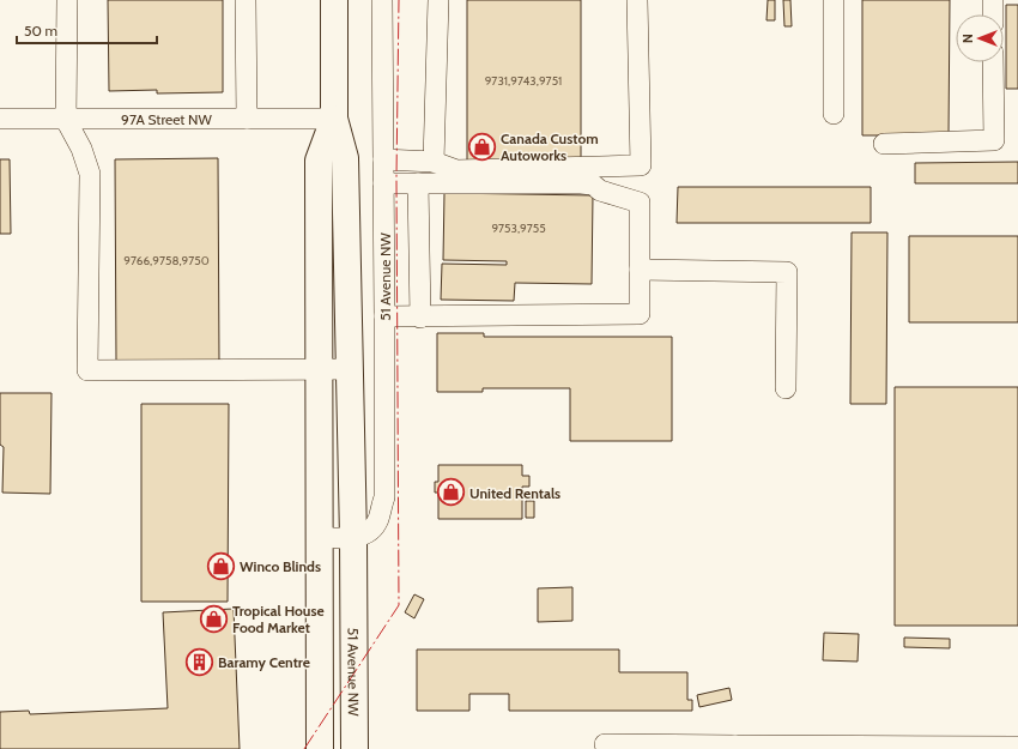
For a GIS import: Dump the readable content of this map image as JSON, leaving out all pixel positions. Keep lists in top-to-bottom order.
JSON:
{
  "streets": {
    "main road": ["51 Avenue NW"],
    "street": ["97A Street NW"]
  },
  "crossings": [
    ["97A Street NW", "51 Avenue NW"]
  ],
  "places": {
    "shop": [
      "Canada Custom Autoworks",
      "United Rentals",
      "Winco Blinds",
      "Tropical House Food Market"
    ],
    "building": ["Baramy Centre"]
  },
  "house_numbers": ["9731,9743,9751", "9753,9755", "9766,9758,9750"],
  "scale_bar": "50 m",
  "north": "left"
}
